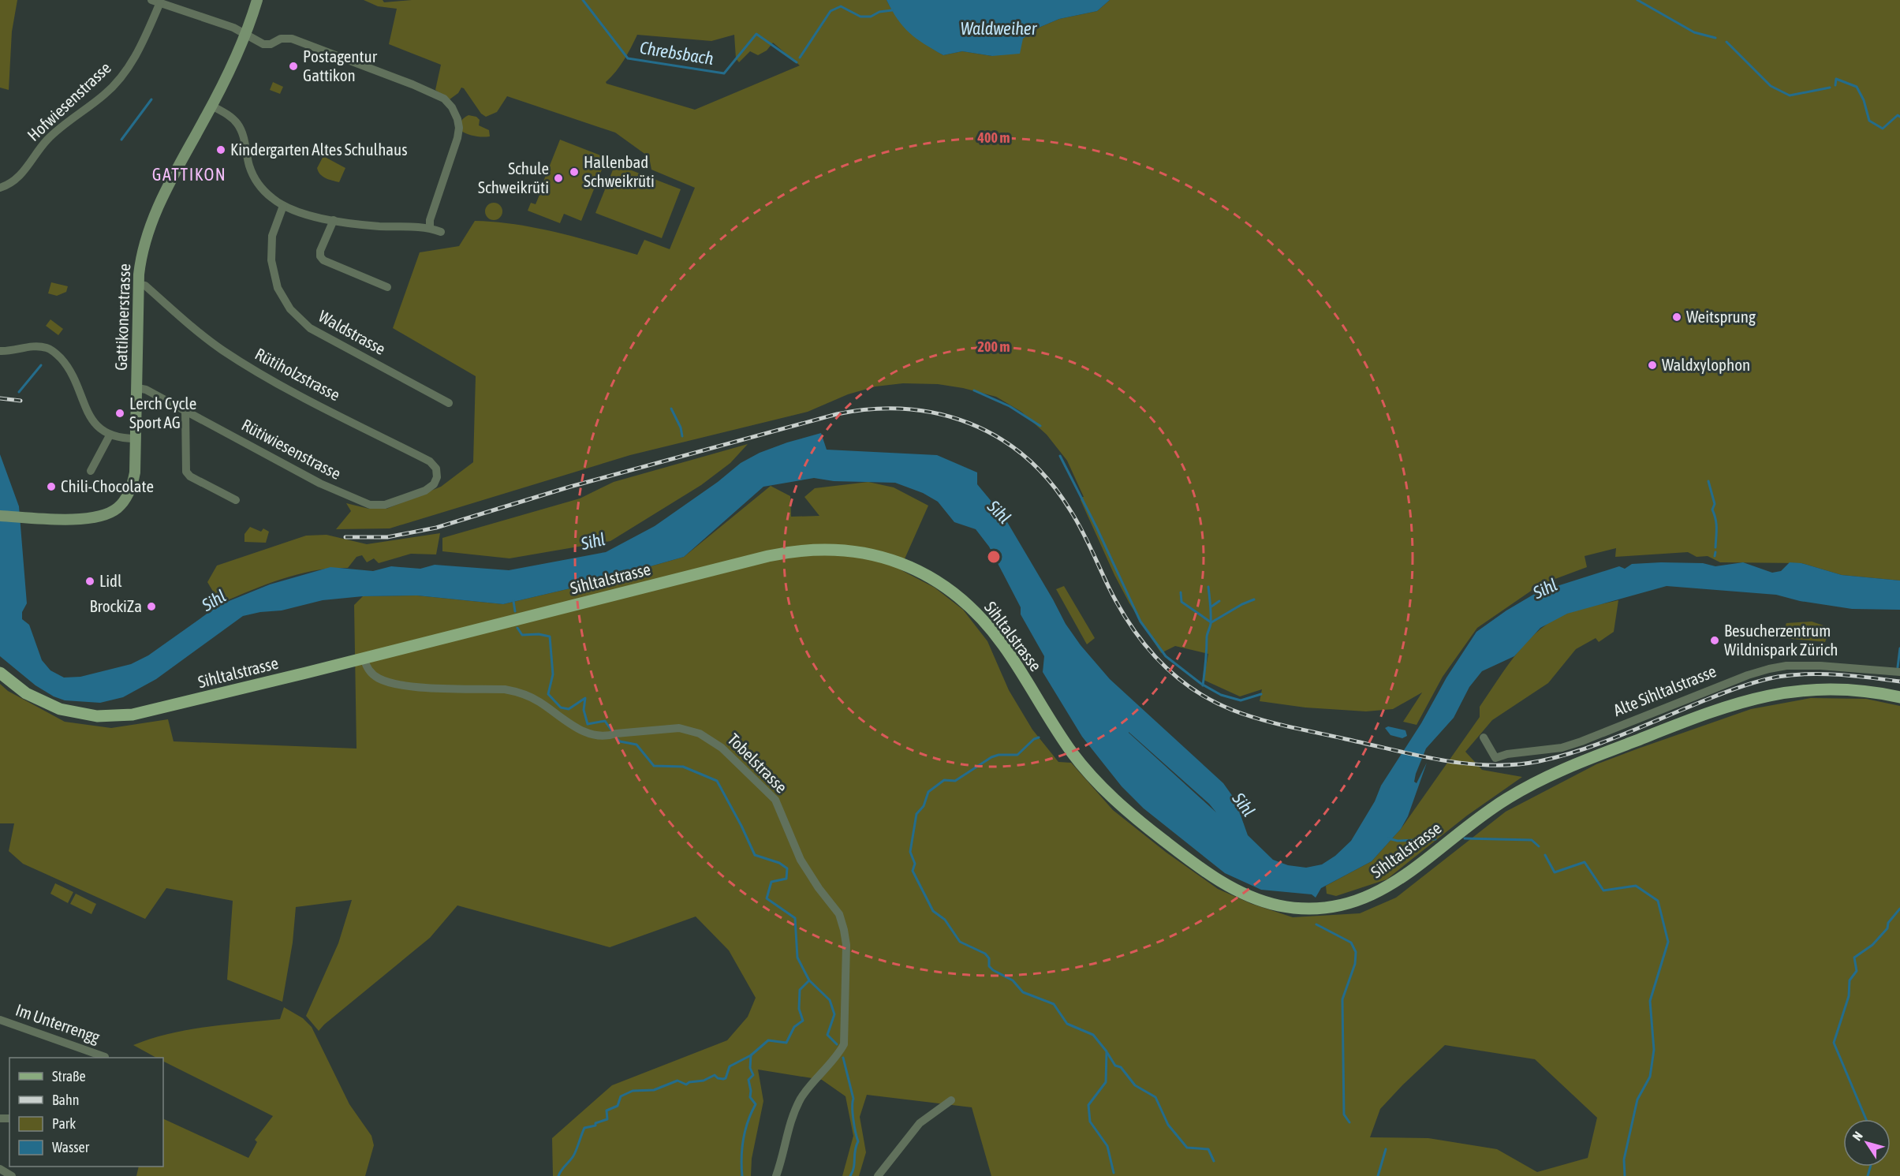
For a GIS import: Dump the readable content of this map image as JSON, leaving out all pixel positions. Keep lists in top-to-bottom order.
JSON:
{
  "streets": {
    "main road": ["Gattikonerstrasse", "Sihltalstrasse"],
    "street": [
      "Hofwiesenstrasse",
      "Waldstrasse",
      "Rütiholzstrasse",
      "Rütiwiesenstrasse",
      "Alte Sihltalstrasse",
      "Tobelstrasse",
      "Im Unterrengg"
    ]
  },
  "crossings": [
    ["Gattikonerstrasse", "Rütiholzstrasse"],
    ["Gattikonerstrasse", "Rütiwiesenstrasse"],
    ["Rütiholzstrasse", "Rütiwiesenstrasse"],
    ["Sihltalstrasse", "Tobelstrasse"]
  ],
  "districts": ["GATTIKON"],
  "water": ["Waldweiher", "Chrebsbach", "Sihl"],
  "places": [
    "Postagentur Gattikon",
    "Kindergarten Altes Schulhaus",
    "Hallenbad Schweikrüti",
    "Schule Schweikrüti",
    "Weitsprung",
    "Waldxylophon",
    "Lerch Cycle Sport AG",
    "Chili-Chocolate",
    "Lidl",
    "BrockiZa",
    "Besucherzentrum Wildnispark Zürich"
  ],
  "legend": [
    "Straße",
    "Bahn",
    "Park",
    "Wasser"
  ],
  "north": "top left",
  "rings": ["400 m", "200 m"]
}
